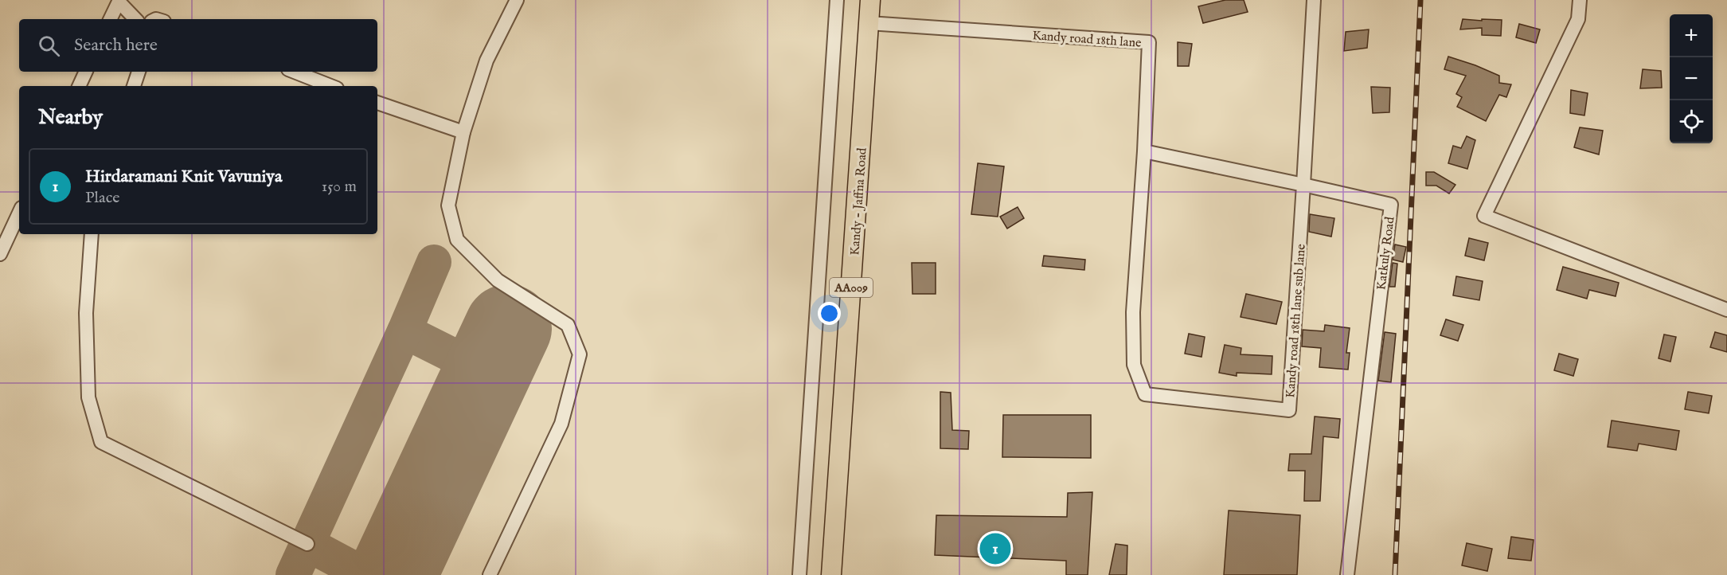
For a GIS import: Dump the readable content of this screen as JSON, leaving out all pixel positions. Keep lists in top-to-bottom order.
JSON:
{
  "streets": {
    "highway": ["Kandy - Jaffna Road", "AA009"],
    "street": ["Kandy road 18th lane", "Katkuly Road", "Kandy road 18th lane sub lane"]
  },
  "crossings": [
    ["Kandy road 18th lane", "Kandy - Jaffna Road"],
    ["Kandy road 18th lane", "Kandy road 18th lane sub lane"],
    ["Katkuly Road", "Kandy road 18th lane sub lane"]
  ],
  "page": {
    "map_buttons": ["+", "−"],
    "search": "Search here",
    "heading": "Nearby",
    "list": [
      {
        "mark": "1",
        "name": "Hirdaramani Knit Vavuniya",
        "note": "Place",
        "value": "150 m"
      }
    ],
    "pins": "1"
  }
}
